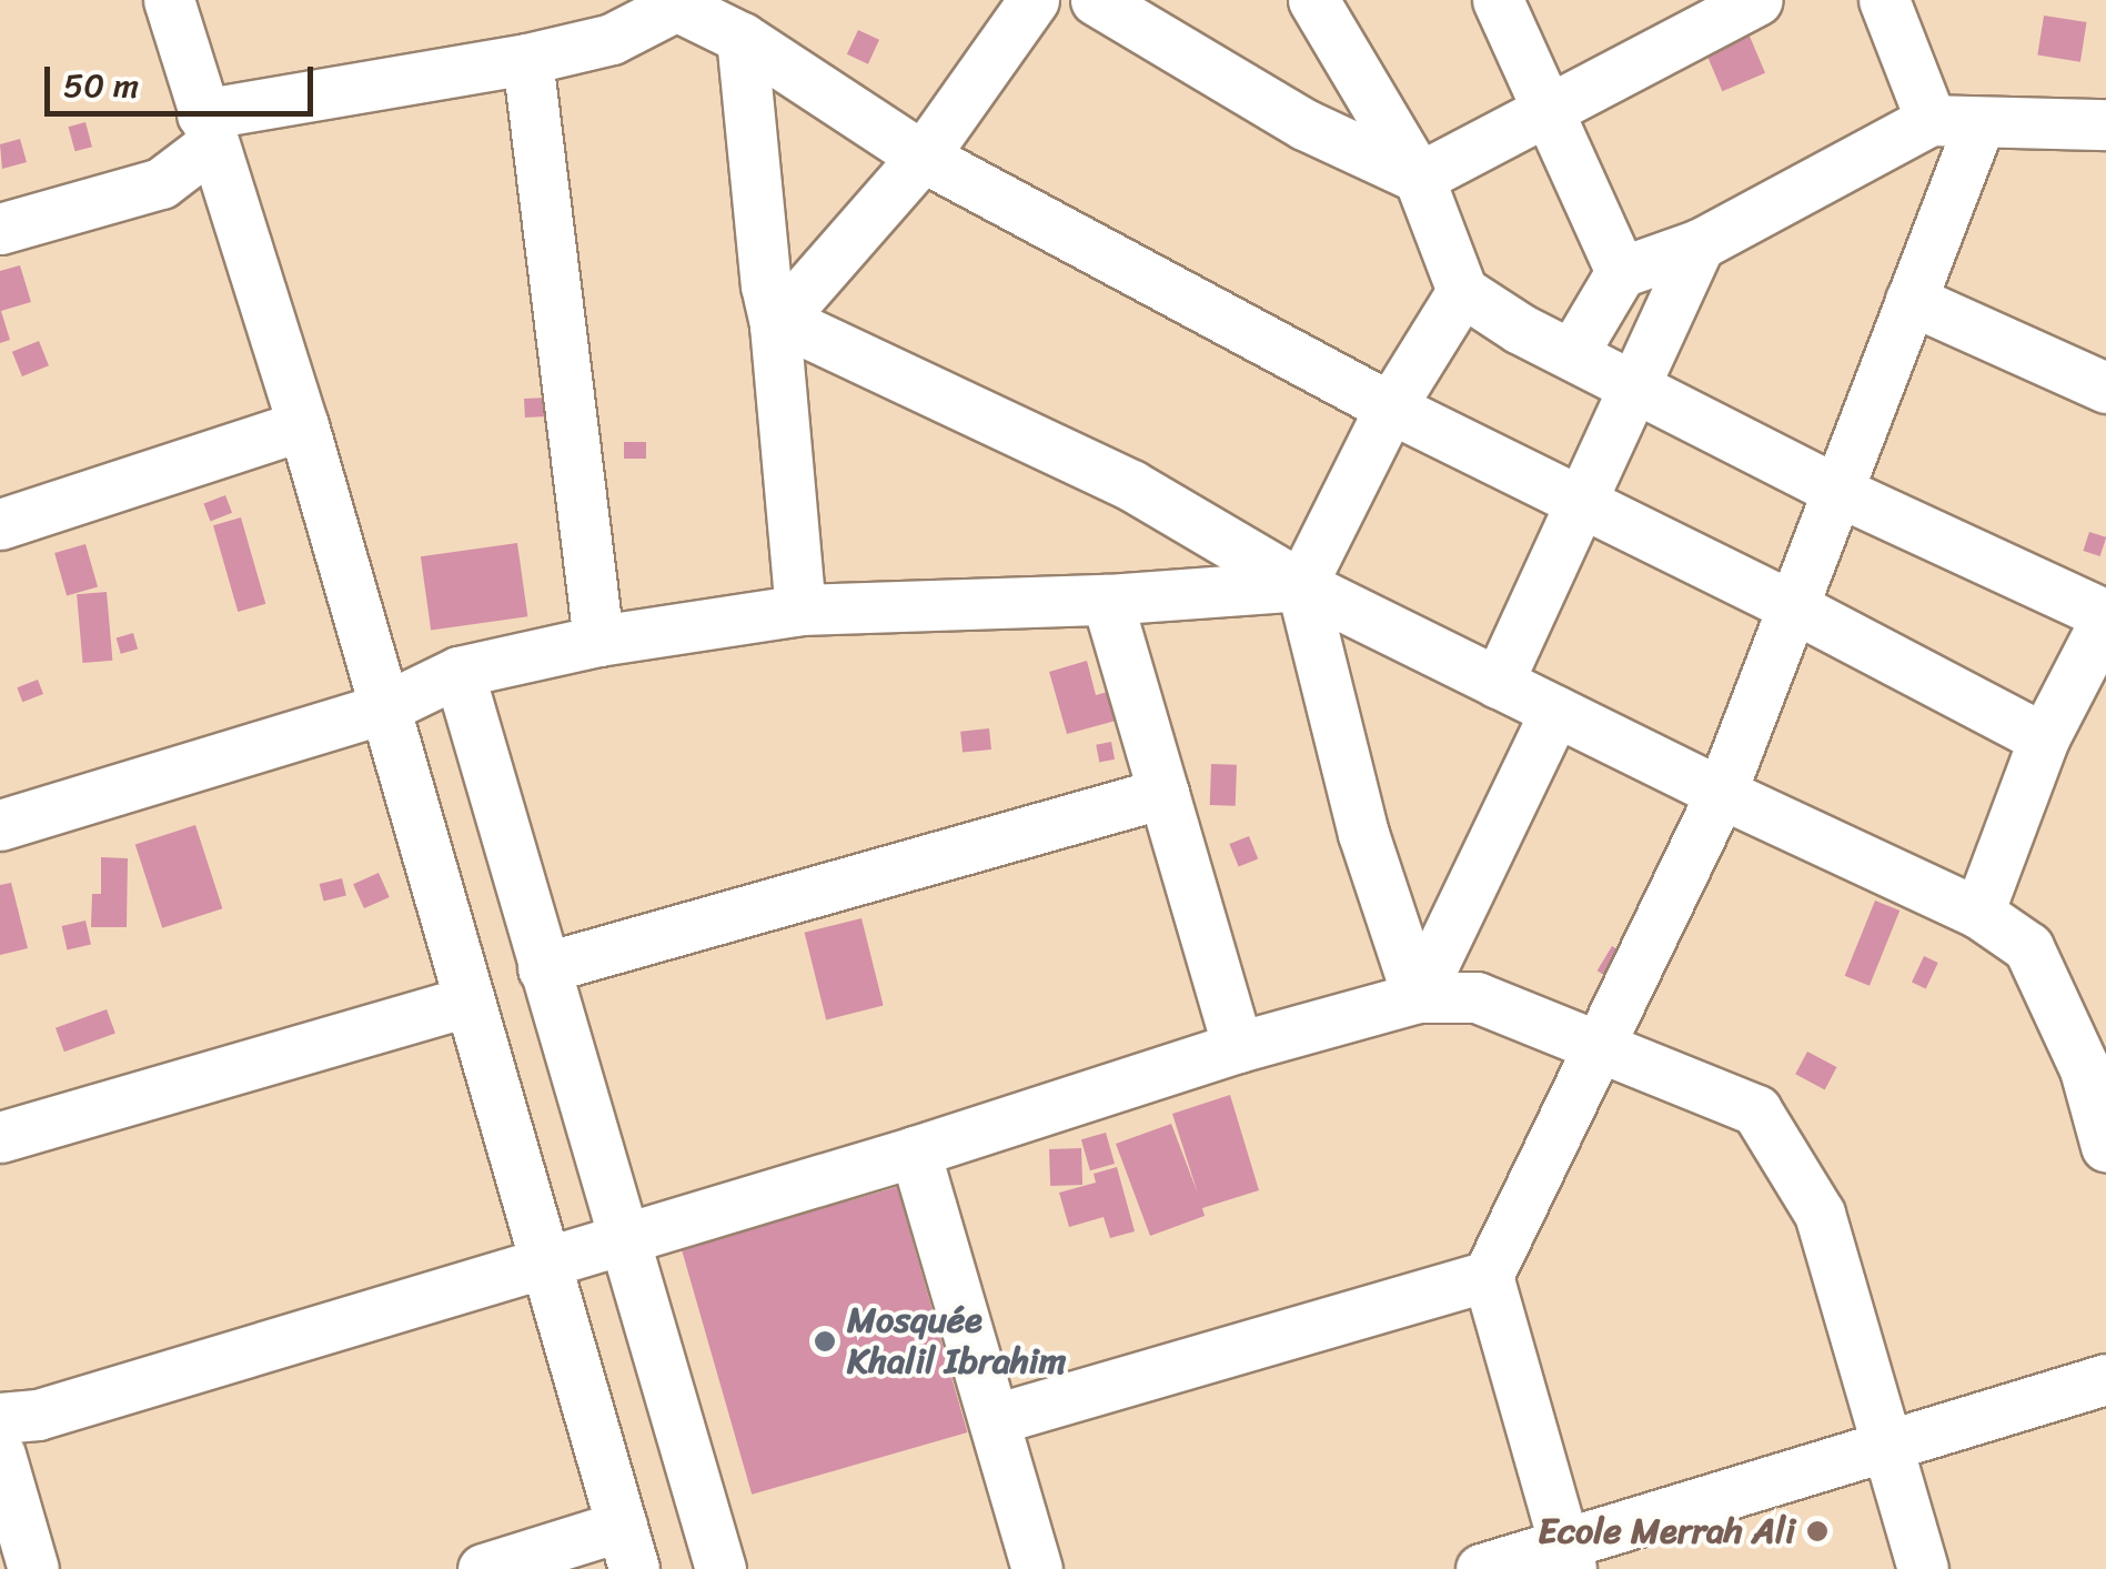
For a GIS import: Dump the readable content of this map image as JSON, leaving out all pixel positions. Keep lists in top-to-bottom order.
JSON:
{
  "places": ["Mosquée Khalil Ibrahim", "Ecole Merrah Ali"],
  "scale_bar": "50 m"
}
